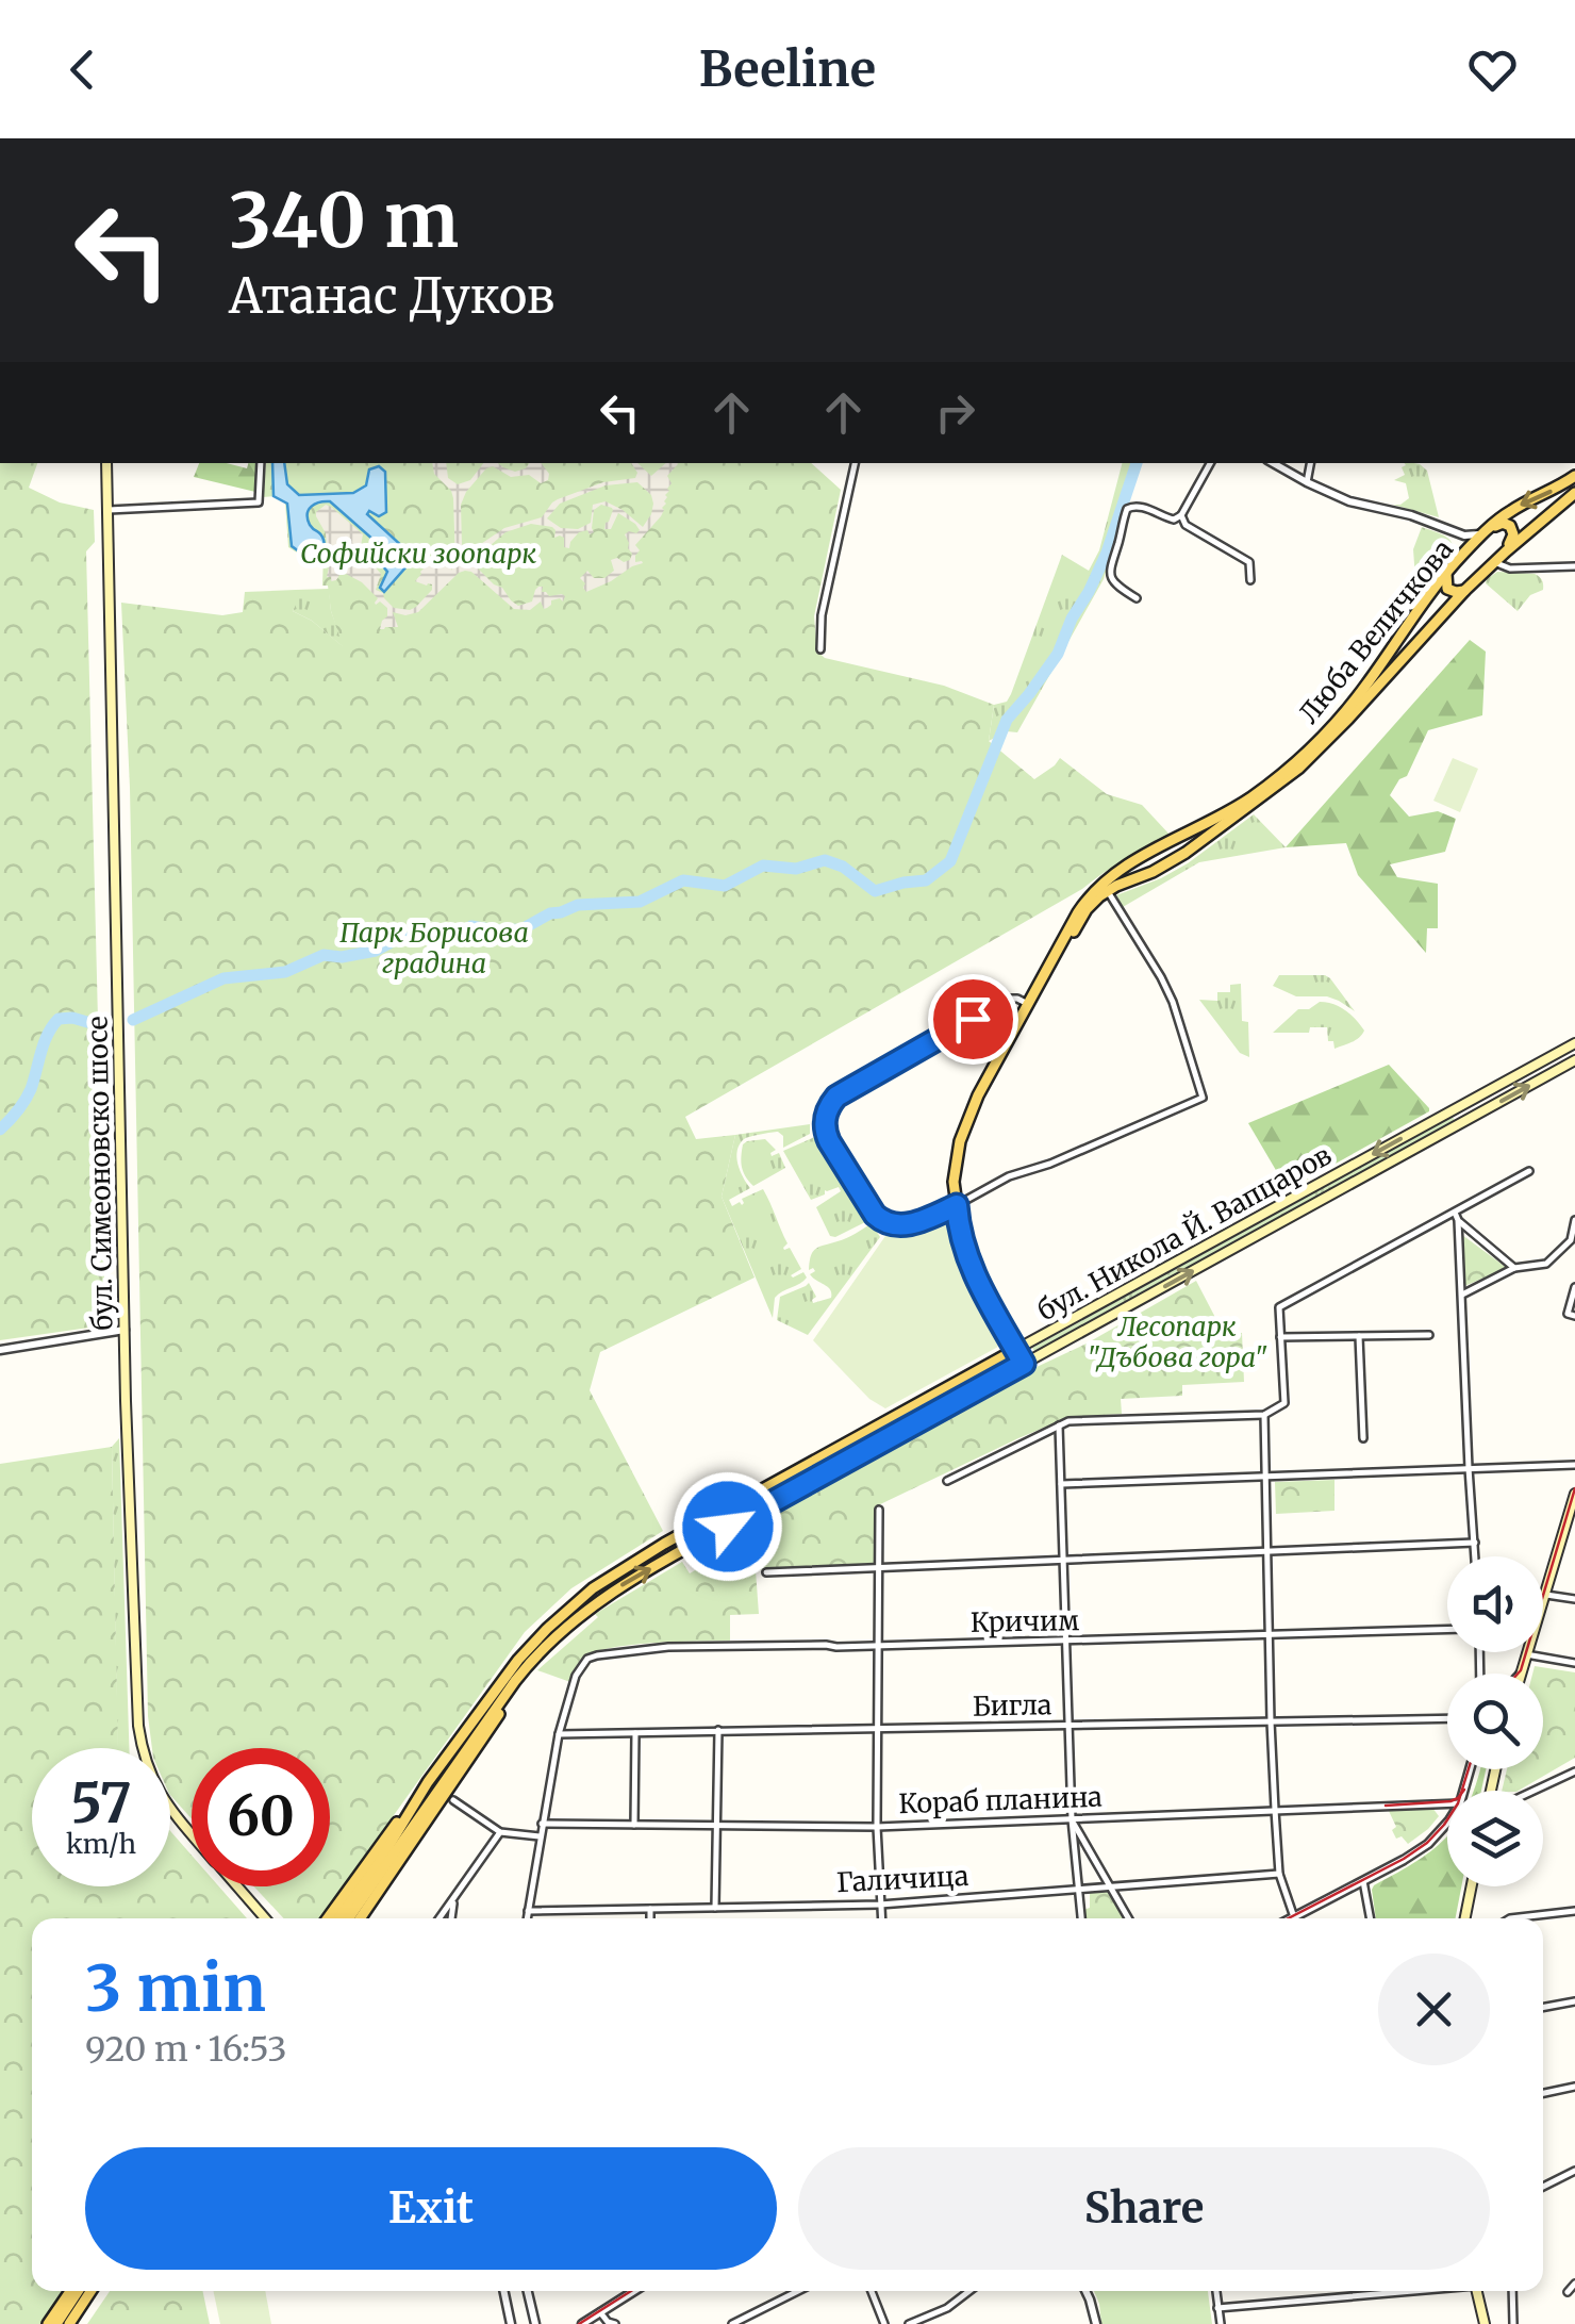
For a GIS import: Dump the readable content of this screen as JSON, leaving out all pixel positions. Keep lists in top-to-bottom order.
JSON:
{
  "streets": {
    "main road": ["Люба Величкова", "бул. Симеоновско шосе", "бул. Никола Й. Вапцаров"],
    "street": [
      "Кричим",
      "Бигла",
      "Кораб планина",
      "Галичица"
    ]
  },
  "crossings": [
    ["Кричим", "Бигла"]
  ],
  "parks": ["Софийски зоопарк", "Парк Борисова градина", "Лесопарк \"Дъбова гора\""],
  "page": {
    "header": "Beeline",
    "turn": ["340 m", "Атанас Дуков"],
    "speed": "57 km/h",
    "limit": "60",
    "heading": ["3 min", "920 m · 16:53"],
    "buttons": ["Exit", "Share"]
  }
}
